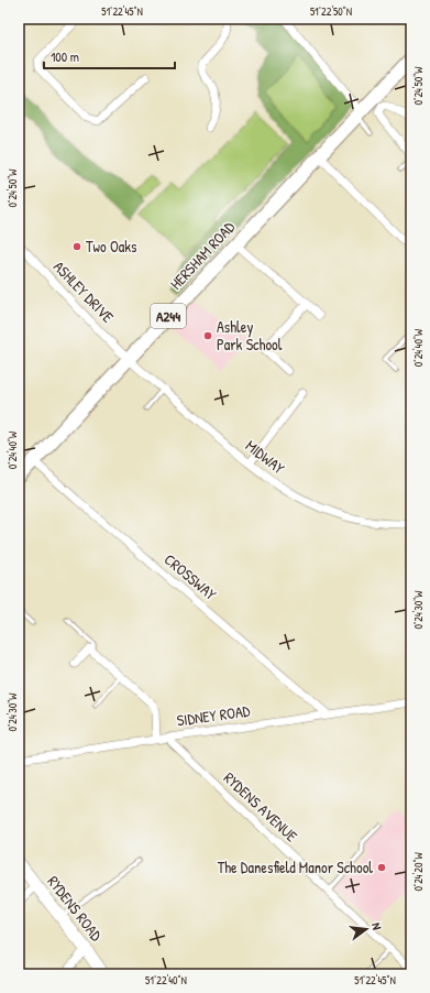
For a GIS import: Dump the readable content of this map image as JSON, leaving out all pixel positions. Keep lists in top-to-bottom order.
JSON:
{
  "streets": {
    "main road": ["HERSHAM ROAD", "A244"],
    "street": [
      "ASHLEY DRIVE",
      "MIDWAY",
      "CROSSWAY",
      "SIDNEY ROAD",
      "RYDENS AVENUE",
      "RYDENS ROAD"
    ]
  },
  "crossings": [
    ["HERSHAM ROAD", "ASHLEY DRIVE"],
    ["HERSHAM ROAD", "MIDWAY"],
    ["HERSHAM ROAD", "CROSSWAY"],
    ["ASHLEY DRIVE", "MIDWAY"],
    ["CROSSWAY", "SIDNEY ROAD"],
    ["SIDNEY ROAD", "RYDENS AVENUE"]
  ],
  "places": ["Two Oaks", "Ashley Park School", "The Danesfield Manor School"],
  "scale_bar": "100 m",
  "north": "right",
  "coordinates": [
    "51°22'45\"N",
    "51°22'50\"N",
    "0°24'50\"W",
    "0°24'40\"W",
    "0°24'30\"W",
    "0°24'20\"W",
    "51°22'40\"N"
  ]
}
